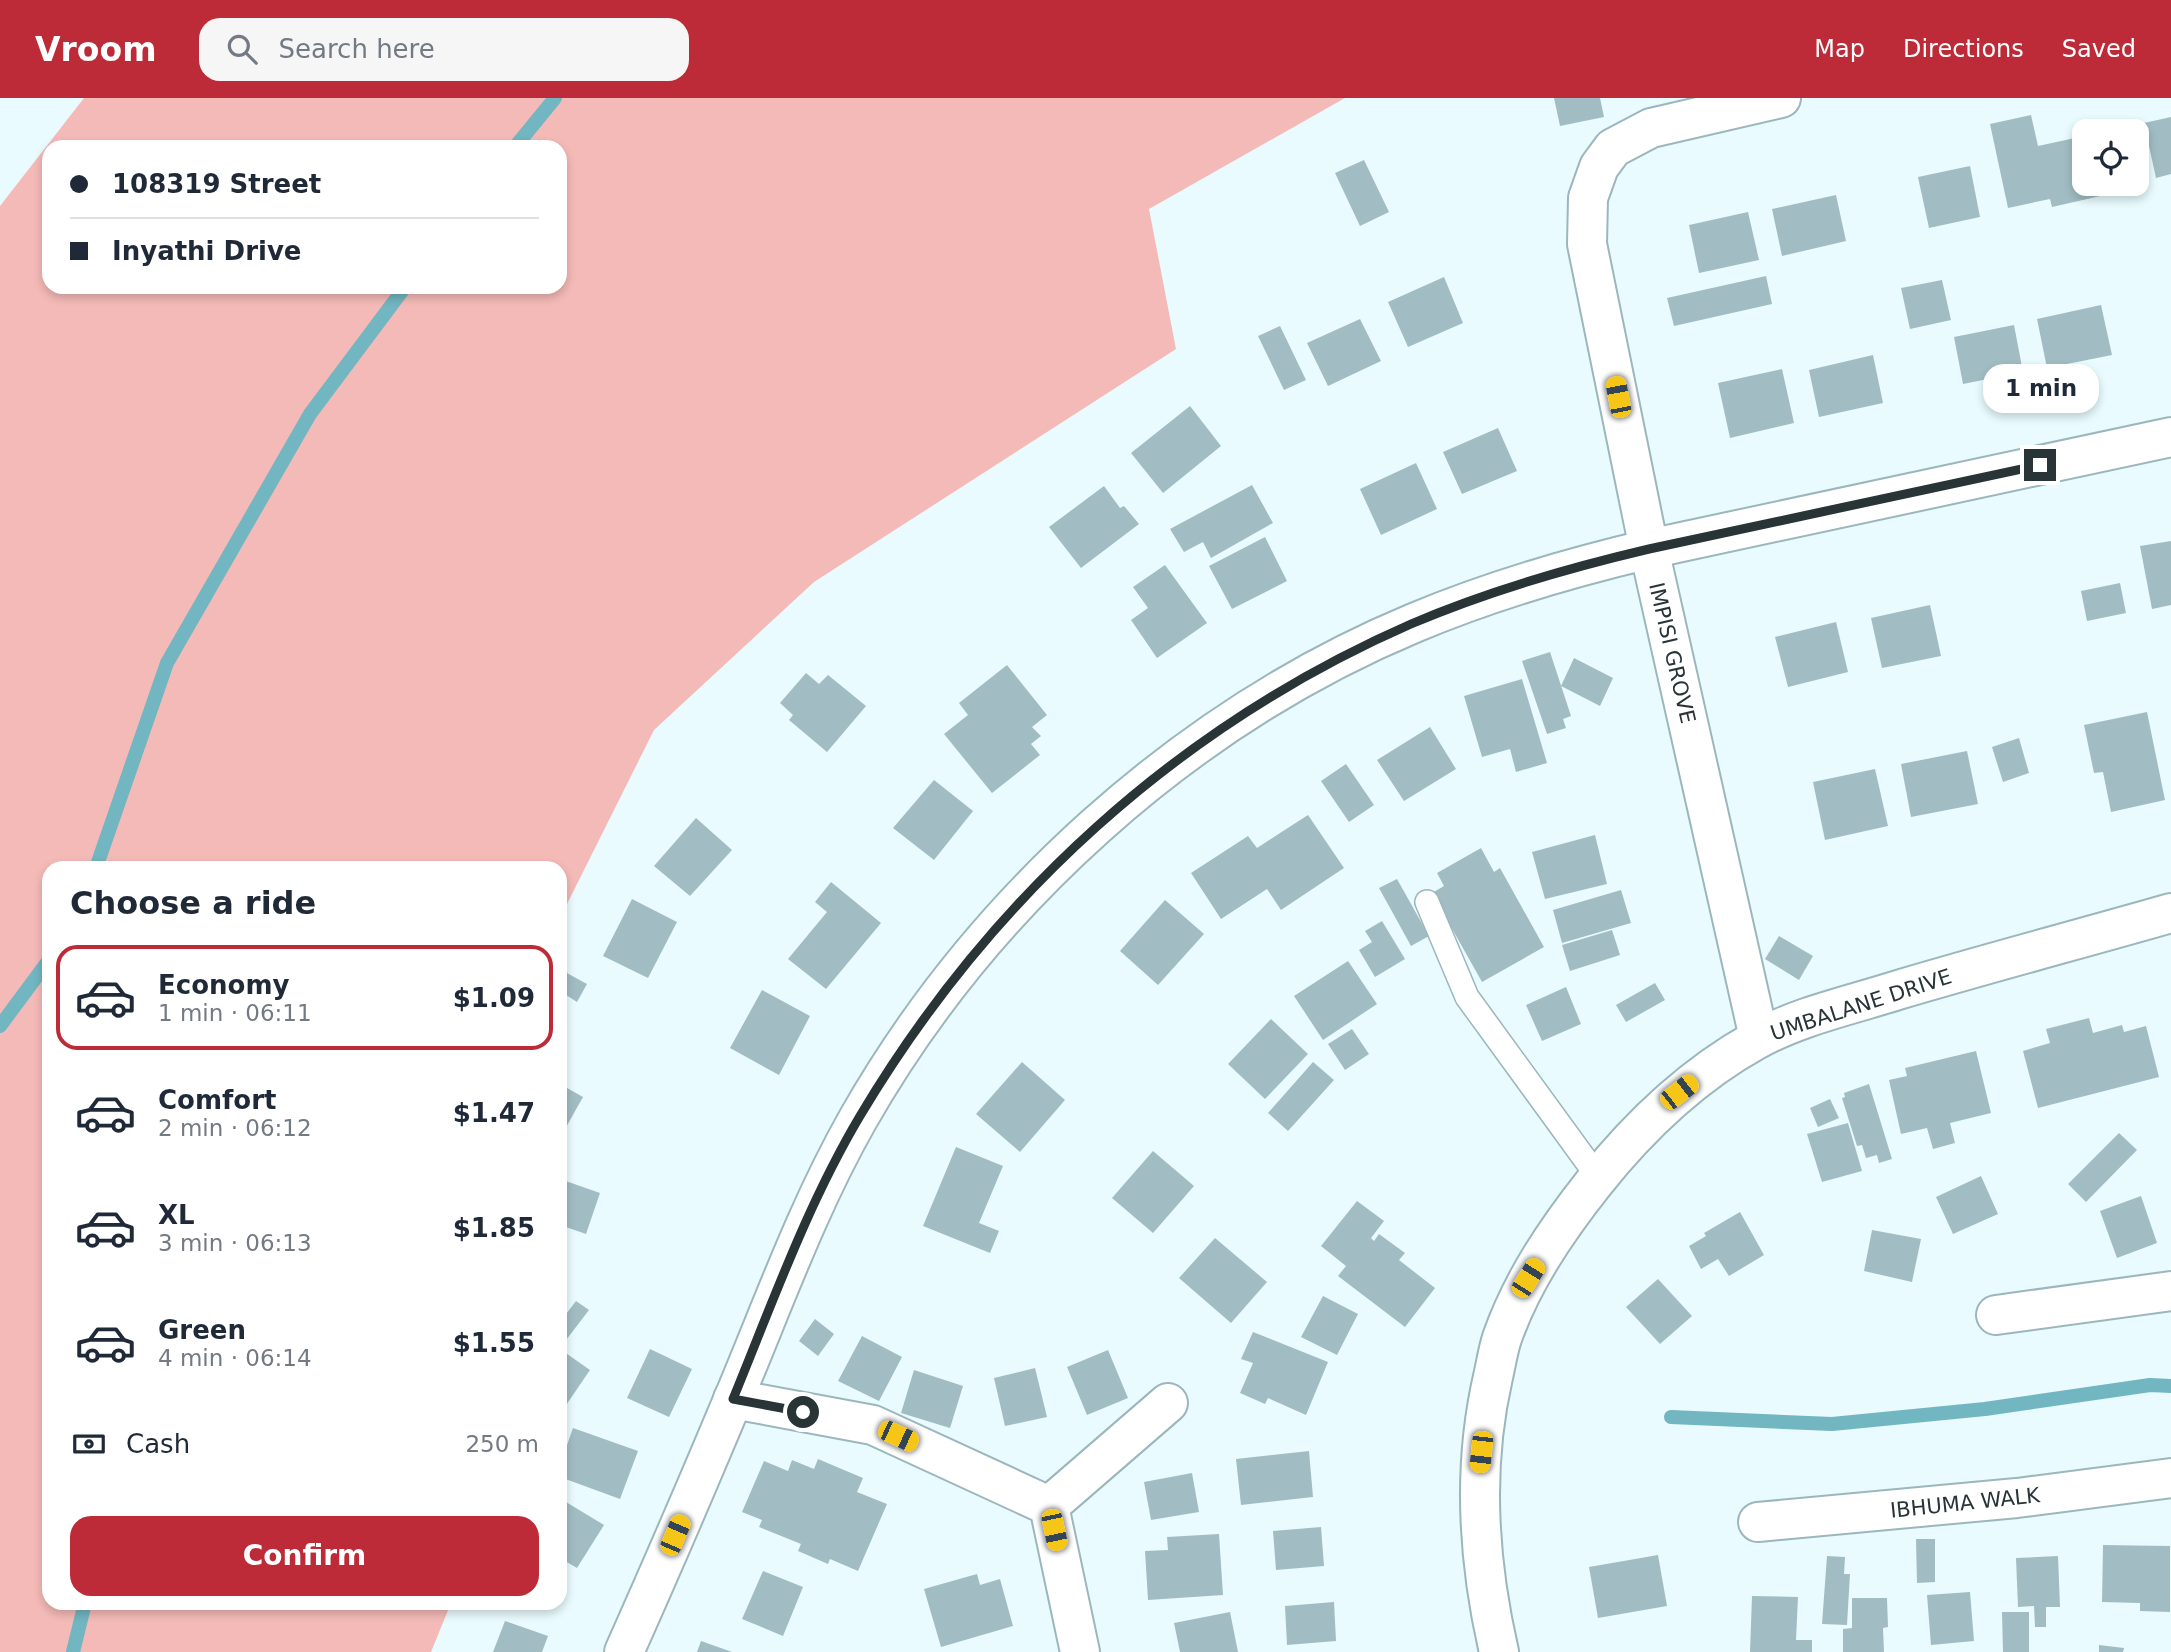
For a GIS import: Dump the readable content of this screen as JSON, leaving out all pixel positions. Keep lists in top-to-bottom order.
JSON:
{
  "streets": {
    "street": ["IMPISI GROVE", "UMBALANE DRIVE", "IBHUMA WALK"]
  },
  "crossings": [
    ["IMPISI GROVE", "UMBALANE DRIVE"]
  ],
  "page": {
    "header": "Vroom",
    "search": "Search here",
    "nav": ["Map", "Directions", "Saved"],
    "banner": ["108319 Street", "Inyathi Drive"],
    "bubble": "1 min",
    "heading": "Choose a ride",
    "list": [
      {
        "name": "Economy",
        "note": "1 min · 06:11",
        "value": "$1.09"
      },
      {
        "name": "Comfort",
        "note": "2 min · 06:12",
        "value": "$1.47"
      },
      {
        "name": "XL",
        "note": "3 min · 06:13",
        "value": "$1.85"
      },
      {
        "name": "Green",
        "note": "4 min · 06:14",
        "value": "$1.55"
      }
    ],
    "pay": ["Cash", "250 m"],
    "buttons": "Confirm"
  }
}
